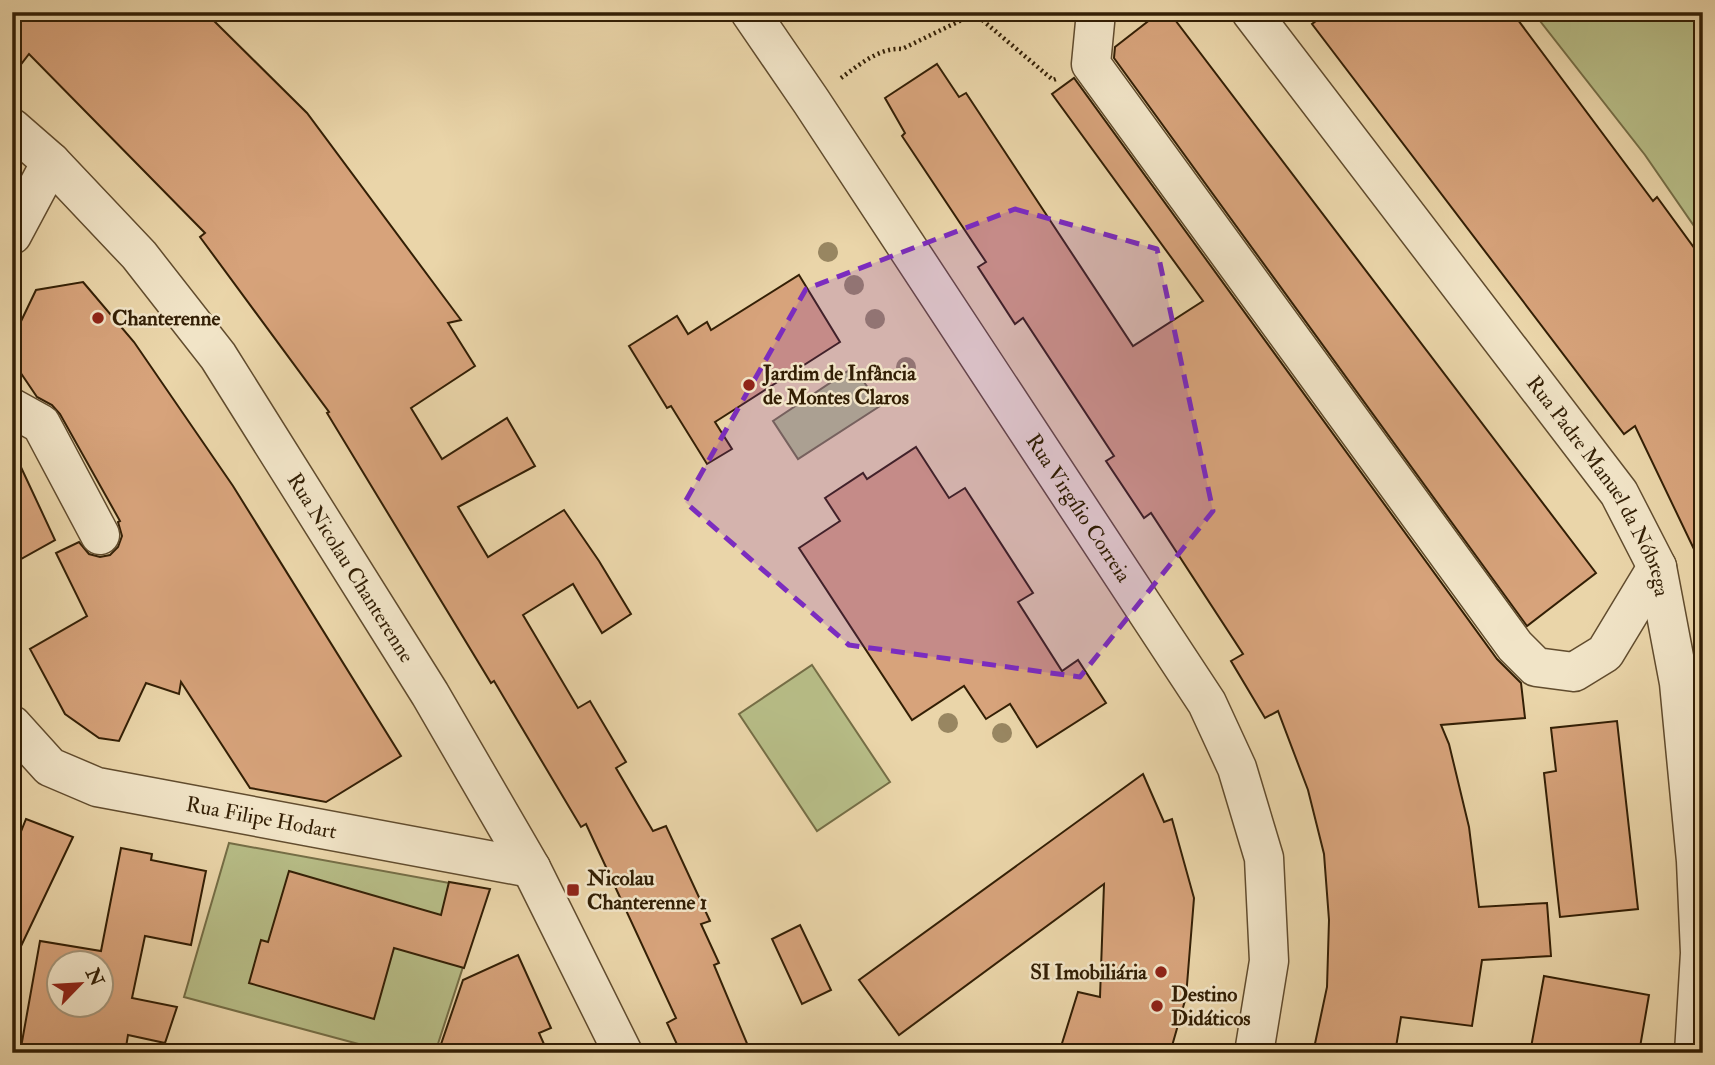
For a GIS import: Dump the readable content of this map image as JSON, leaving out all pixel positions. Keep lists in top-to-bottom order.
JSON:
{
  "streets": {
    "street": [
      "Rua Padre Manuel da Nóbrega",
      "Rua Virgílio Correia",
      "Rua Nicolau Chanterenne",
      "Rua Filipe Hodart"
    ]
  },
  "crossings": [
    ["Rua Nicolau Chanterenne", "Rua Filipe Hodart"]
  ],
  "places": {
    "other": [
      "Chanterenne",
      "Jardim de Infância de Montes Claros",
      "SI Imobiliária",
      "Destino Didáticos"
    ],
    "transit": ["Nicolau Chanterenne 1"]
  },
  "north": "top right"
}
